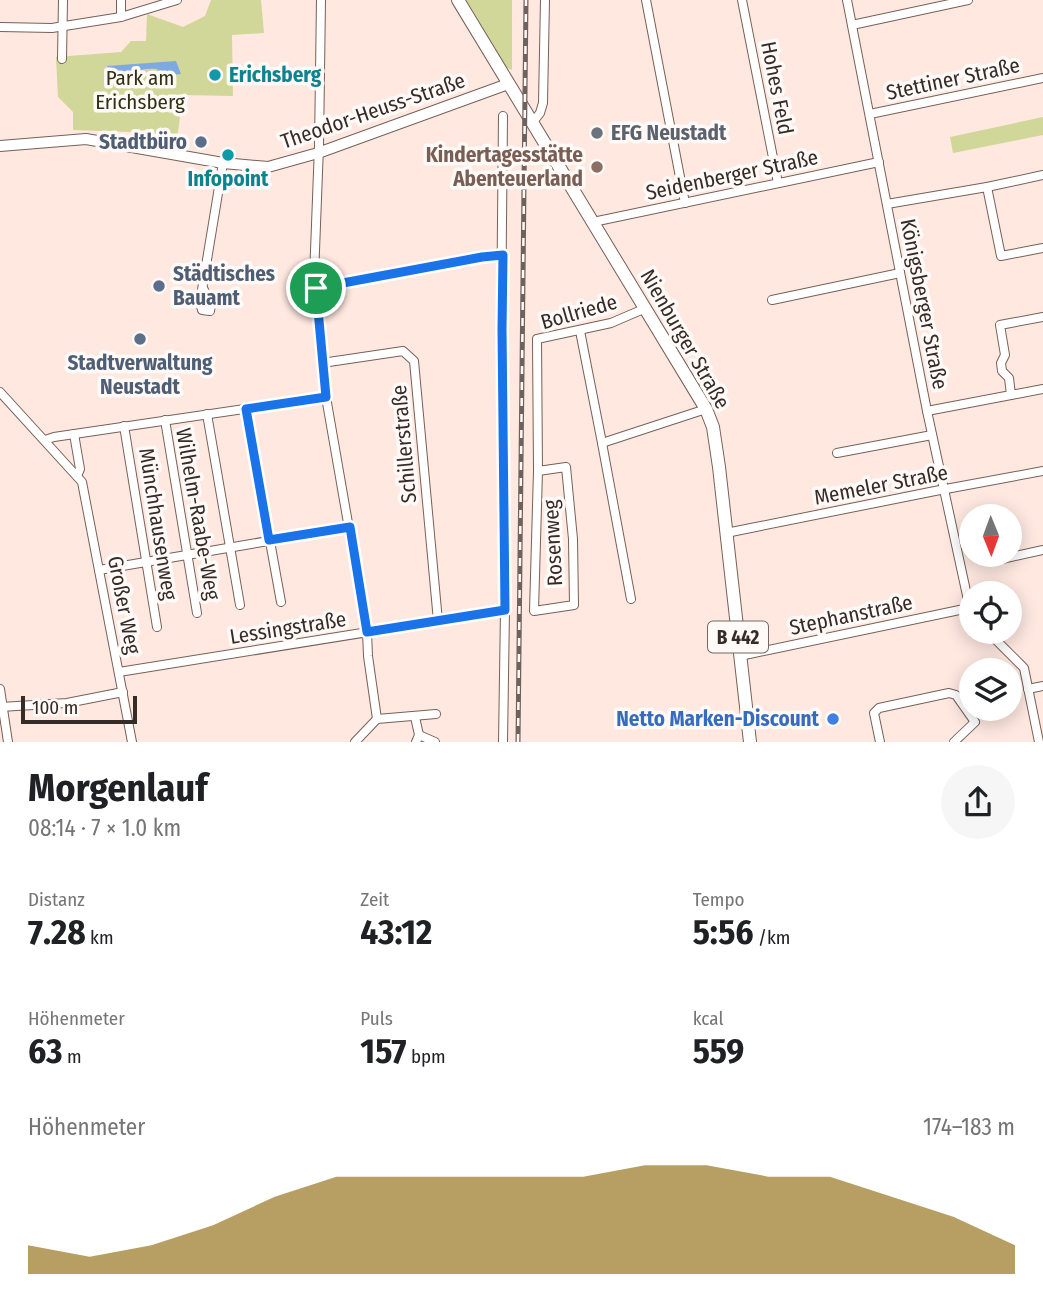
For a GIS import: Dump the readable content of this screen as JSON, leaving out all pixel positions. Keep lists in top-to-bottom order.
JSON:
{
  "streets": {
    "main road": ["Nienburger Straße", "B 442"],
    "street": [
      "Stettiner Straße",
      "Hohes Feld",
      "Theodor-Heuss-Straße",
      "Seidenberger Straße",
      "Königsberger Straße",
      "Bollriede",
      "Schillerstraße",
      "Memeler Straße",
      "Wilhelm-Raabe-Weg",
      "Münchhausenweg",
      "Rosenweg",
      "Großer Weg",
      "Stephanstraße",
      "Lessingstraße"
    ]
  },
  "crossings": [
    ["Stettiner Straße", "Königsberger Straße"],
    ["Hohes Feld", "Seidenberger Straße"],
    ["Theodor-Heuss-Straße", "Nienburger Straße"],
    ["Seidenberger Straße", "Königsberger Straße"],
    ["Seidenberger Straße", "Nienburger Straße"],
    ["Königsberger Straße", "Memeler Straße"],
    ["Bollriede", "Nienburger Straße"],
    ["Bollriede", "Rosenweg"],
    ["Nienburger Straße", "Memeler Straße"],
    ["Nienburger Straße", "Stephanstraße"],
    ["Schillerstraße", "Lessingstraße"],
    ["Großer Weg", "Lessingstraße"]
  ],
  "parks": ["Park am Erichsberg"],
  "places": [
    "Erichsberg",
    "EFG Neustadt",
    "Stadtbüro",
    "Infopoint",
    "Kindertagesstätte Abenteuerland",
    "Städtisches Bauamt",
    "Stadtverwaltung Neustadt",
    "Netto Marken-Discount"
  ],
  "scale_bar": "100 m",
  "north": "bottom",
  "page": {
    "scale": "100 m",
    "heading": ["Morgenlauf", "08:14 · 7 × 1.0 km"],
    "stats": [
      ["Distanz", "7.28 km"],
      ["Zeit", "43:12"],
      ["Tempo", "5:56 /km"],
      ["Höhenmeter", "63 m"],
      ["Puls", "157 bpm"],
      ["kcal", "559"]
    ],
    "chart": ["Höhenmeter", "174–183 m"]
  }
}
